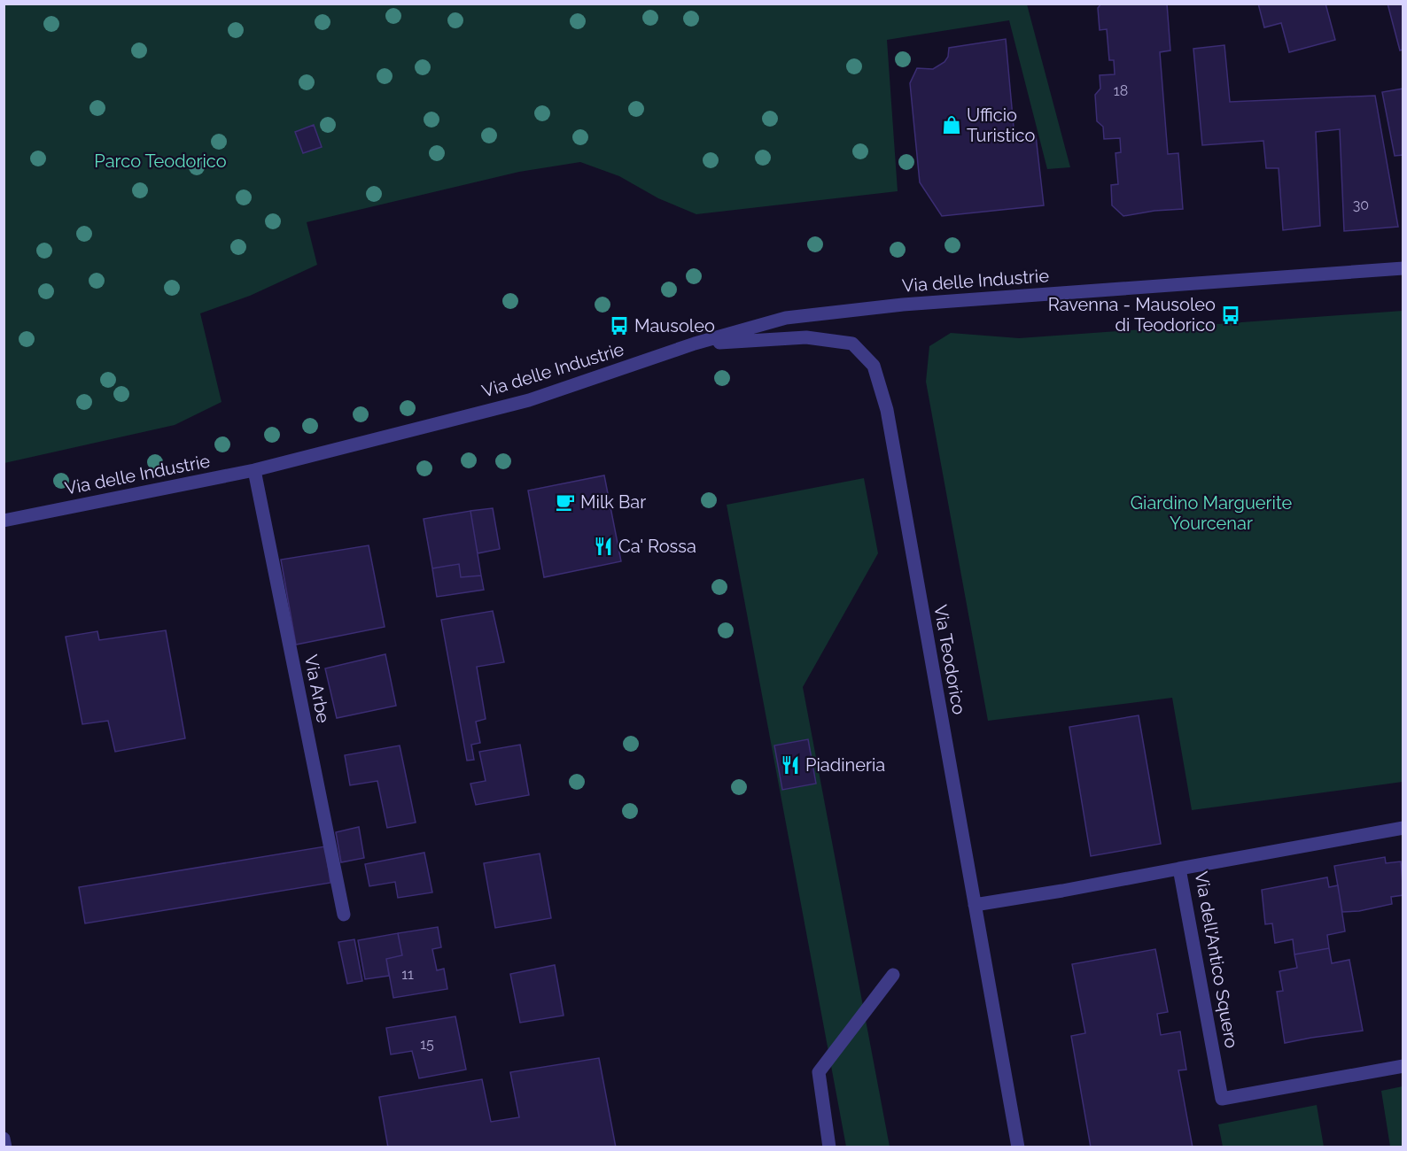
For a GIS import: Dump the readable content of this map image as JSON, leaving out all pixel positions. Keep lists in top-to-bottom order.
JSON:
{
  "streets": {
    "street": [
      "Via delle Industrie",
      "Via Teodorico",
      "Via Arbe",
      "Via dell'Antico Squero"
    ]
  },
  "crossings": [
    ["Via delle Industrie", "Via Teodorico"],
    ["Via delle Industrie", "Via Arbe"]
  ],
  "parks": ["Parco Teodorico", "Giardino Marguerite Yourcenar"],
  "places": {
    "shop": ["Ufficio Turistico"],
    "bus stop": ["Ravenna - Mausoleo di Teodorico", "Mausoleo"],
    "cafe": ["Milk Bar"],
    "restaurant": ["Ca' Rossa", "Piadineria"]
  },
  "house_numbers": [
    "18",
    "30",
    "11",
    "15"
  ]
}
